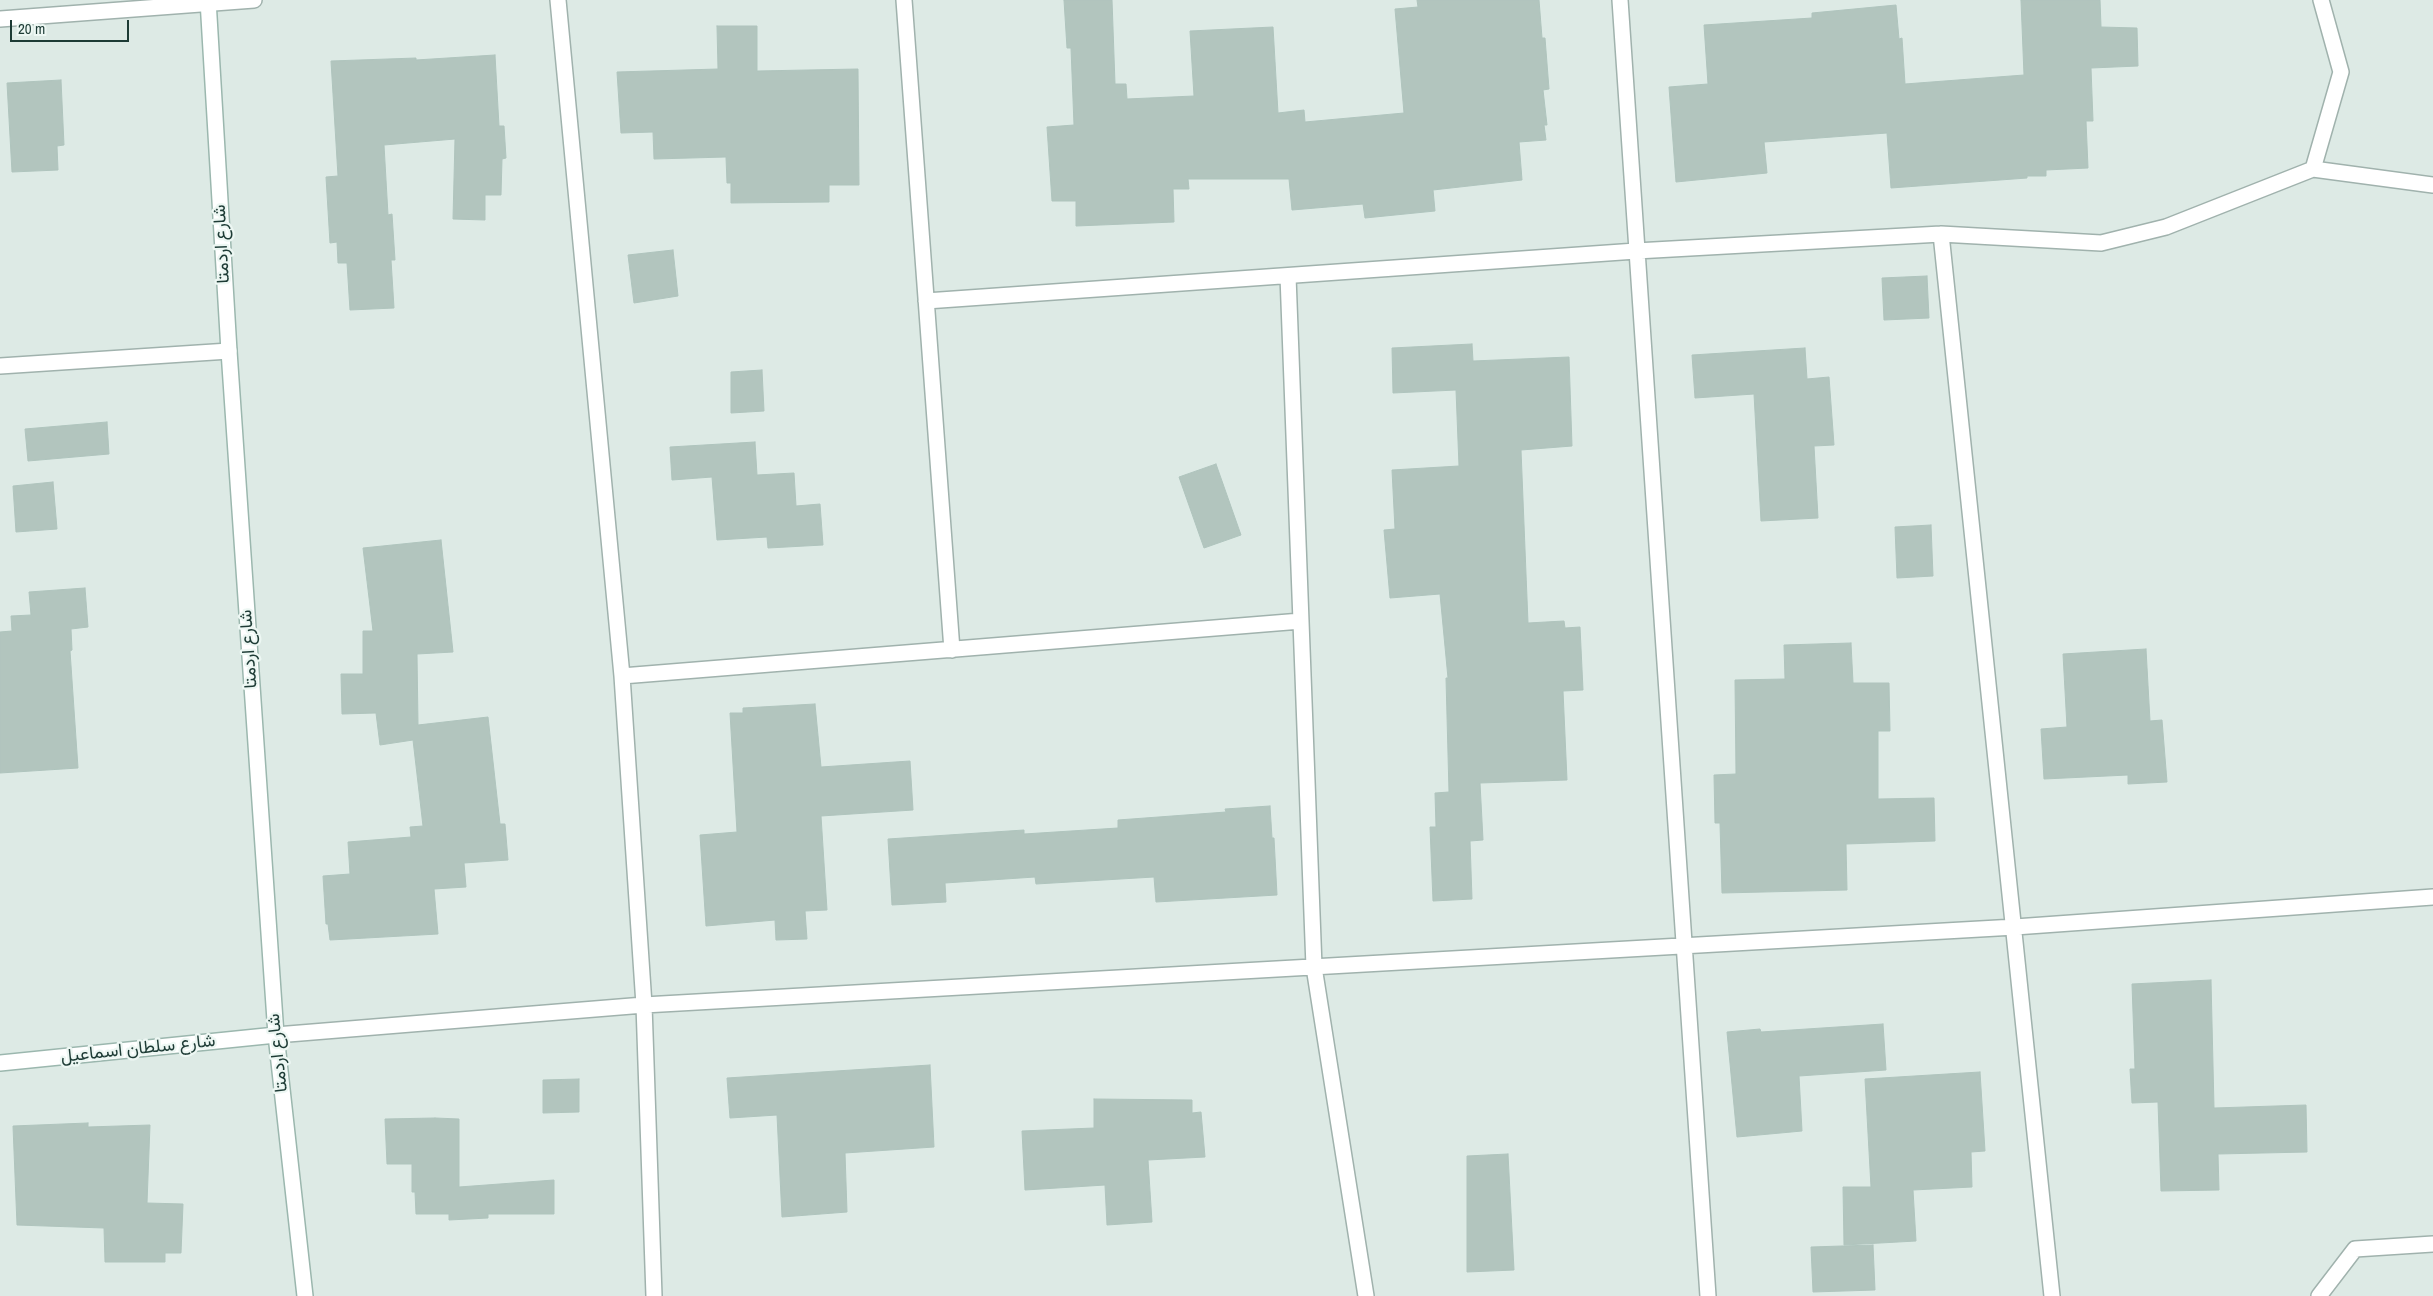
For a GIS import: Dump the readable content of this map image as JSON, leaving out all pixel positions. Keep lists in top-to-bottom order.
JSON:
{
  "streets": {
    "street": ["شارع اردمتا", "شارع سلطان اسماعيل"]
  },
  "crossings": [
    ["شارع اردمتا", "شارع سلطان اسماعيل"]
  ],
  "scale_bar": "20 m"
}
